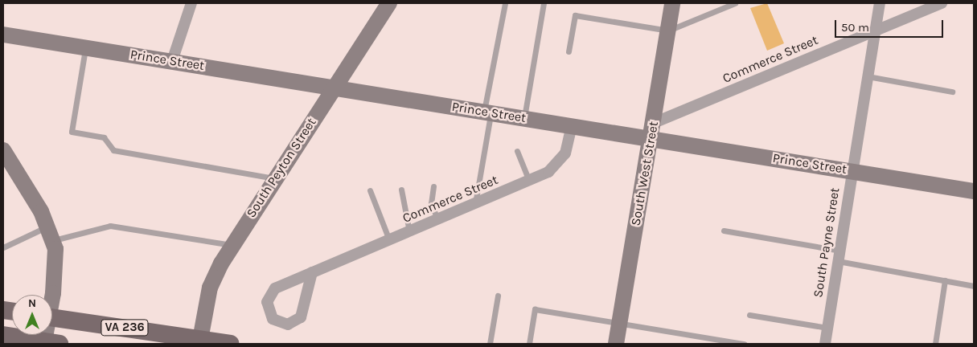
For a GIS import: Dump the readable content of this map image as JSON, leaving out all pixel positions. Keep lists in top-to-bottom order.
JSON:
{
  "streets": {
    "main road": ["VA 236"],
    "street": [
      "Commerce Street",
      "Prince Street",
      "South Peyton Street",
      "South West Street",
      "South Payne Street"
    ]
  },
  "crossings": [
    ["Commerce Street", "Prince Street"],
    ["Commerce Street", "South West Street"],
    ["Commerce Street", "South Payne Street"],
    ["Prince Street", "South Peyton Street"],
    ["Prince Street", "South West Street"],
    ["Prince Street", "South Payne Street"],
    ["South Peyton Street", "VA 236"]
  ],
  "scale_bar": "50 m",
  "north": "top"
}
